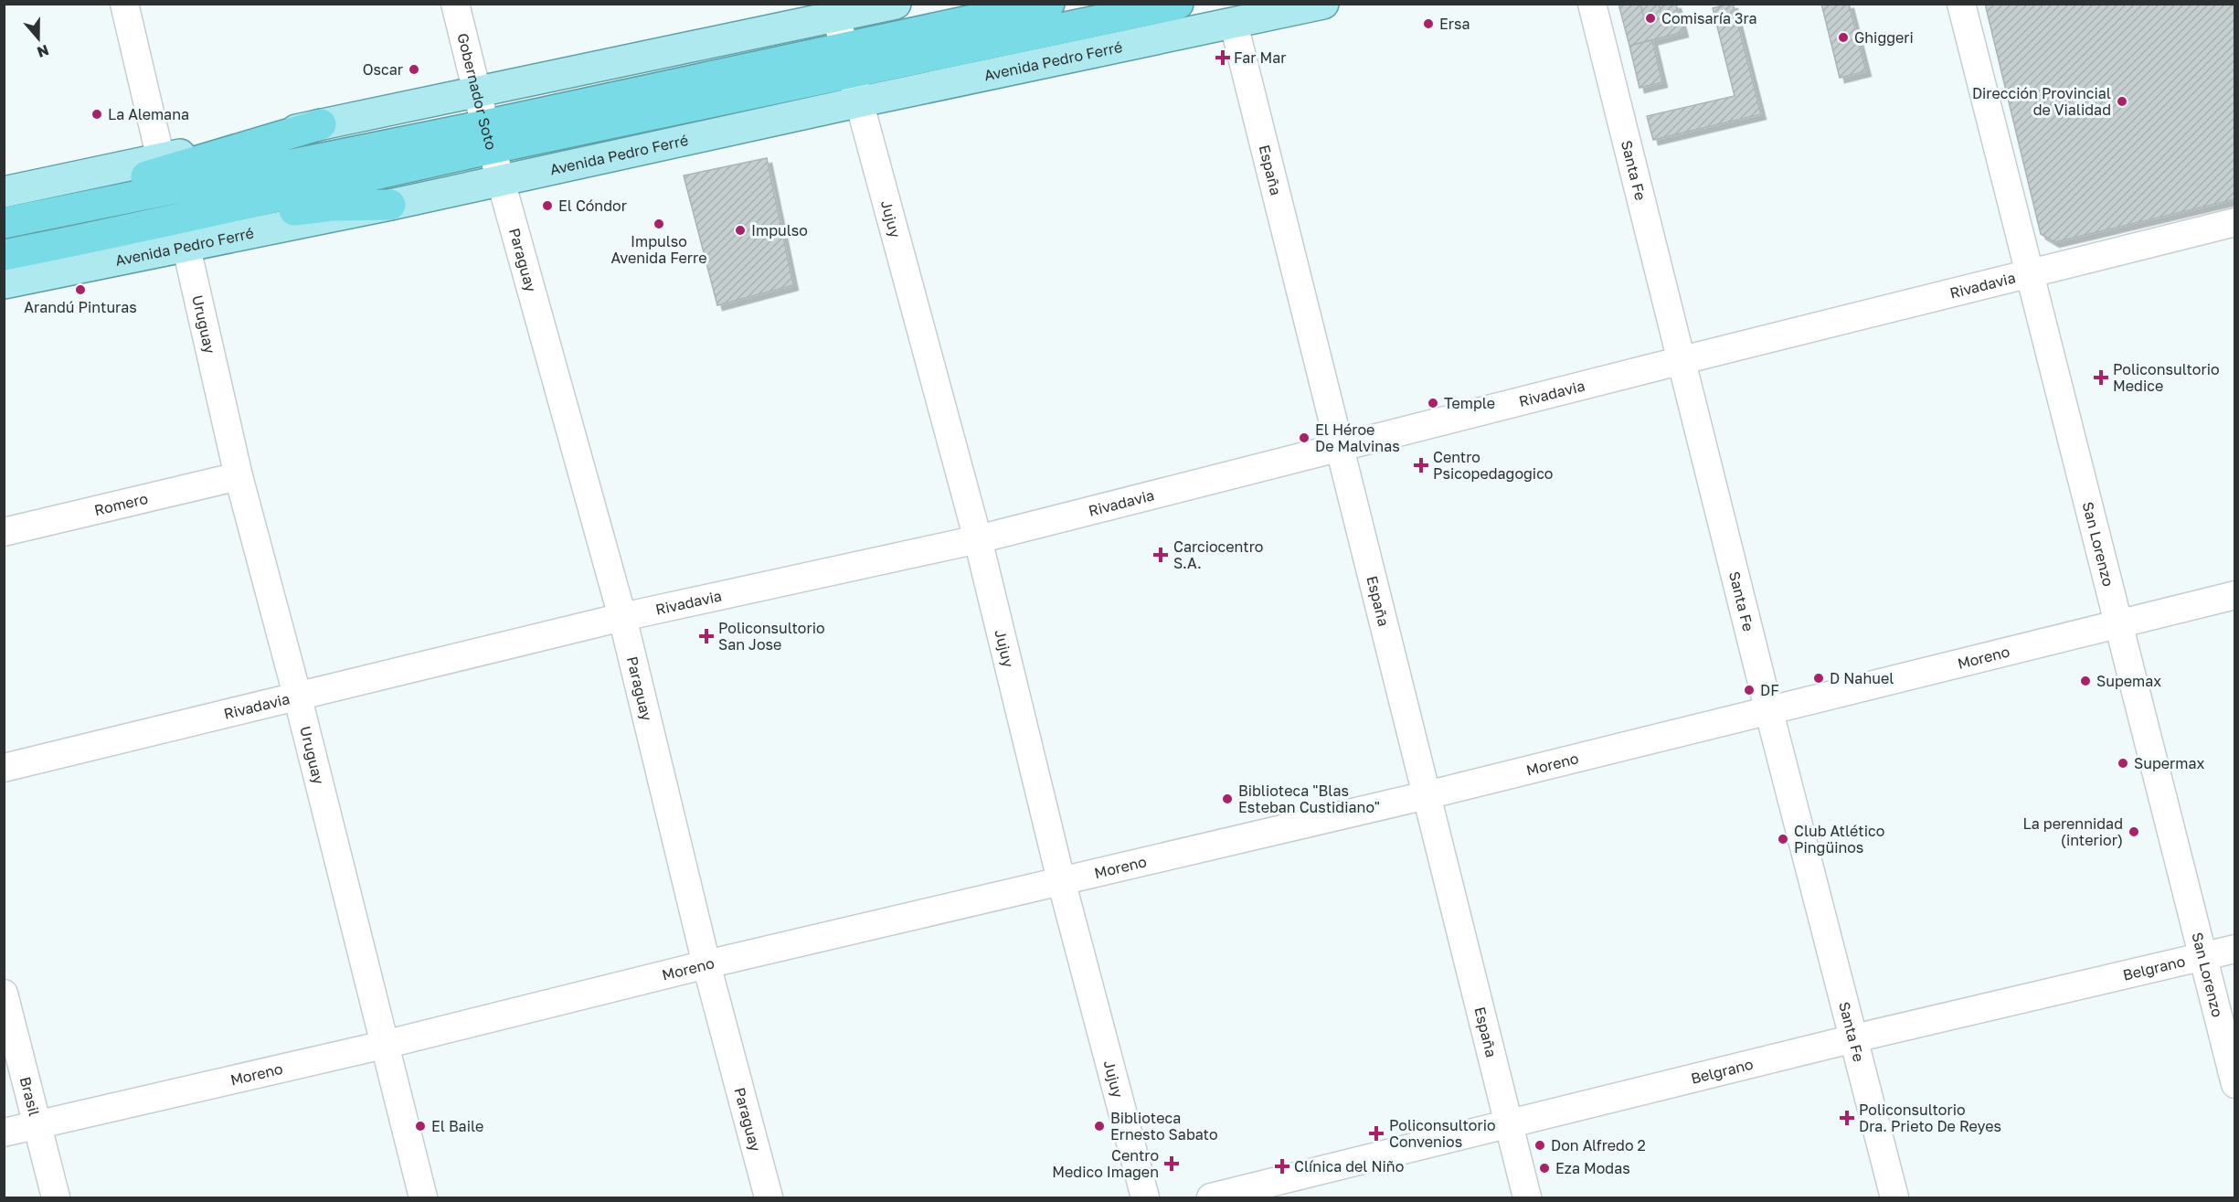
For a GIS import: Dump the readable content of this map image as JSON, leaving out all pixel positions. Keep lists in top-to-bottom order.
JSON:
{
  "streets": {
    "highway": ["Avenida Pedro Ferré"],
    "street": [
      "Gobernador Soto",
      "España",
      "Santa Fe",
      "Jujuy",
      "Paraguay",
      "Rivadavia",
      "Uruguay",
      "Romero",
      "San Lorenzo",
      "Moreno",
      "Belgrano",
      "Brasil"
    ]
  },
  "crossings": [
    ["Avenida Pedro Ferré", "Gobernador Soto"],
    ["Avenida Pedro Ferré", "España"],
    ["Avenida Pedro Ferré", "Jujuy"],
    ["Avenida Pedro Ferré", "Paraguay"],
    ["Avenida Pedro Ferré", "Uruguay"],
    ["Gobernador Soto", "Paraguay"],
    ["España", "Rivadavia"],
    ["España", "Moreno"],
    ["España", "Belgrano"],
    ["Santa Fe", "Rivadavia"],
    ["Santa Fe", "Moreno"],
    ["Santa Fe", "Belgrano"],
    ["Jujuy", "Rivadavia"],
    ["Jujuy", "Moreno"],
    ["Paraguay", "Rivadavia"],
    ["Paraguay", "Moreno"],
    ["Rivadavia", "Uruguay"],
    ["Rivadavia", "San Lorenzo"],
    ["Uruguay", "Romero"],
    ["Uruguay", "Moreno"],
    ["San Lorenzo", "Moreno"],
    ["San Lorenzo", "Belgrano"],
    ["Moreno", "Brasil"]
  ],
  "places": {
    "other": [
      "Comisaría 3ra",
      "Ersa",
      "Ghiggeri",
      "Oscar",
      "Dirección Provincial de Vialidad",
      "La Alemana",
      "El Cóndor",
      "Impulso Avenida Ferre",
      "Impulso",
      "Arandú Pinturas",
      "Temple",
      "El Héroe De Malvinas",
      "D Nahuel",
      "Supemax",
      "DF",
      "Supermax",
      "Biblioteca \"Blas Esteban Custidiano\"",
      "La perennidad (interior)",
      "Club Atlético Pingüinos",
      "El Baile",
      "Biblioteca Ernesto Sabato",
      "Don Alfredo 2",
      "Eza Modas"
    ],
    "health": [
      "Far Mar",
      "Policonsultorio Medice",
      "Centro Psicopedagogico",
      "Carciocentro S.A.",
      "Policonsultorio San Jose",
      "Policonsultorio Dra. Prieto De Reyes",
      "Policonsultorio Convenios",
      "Centro Medico Imagen",
      "Clínica del Niño"
    ]
  },
  "north": "bottom"
}
